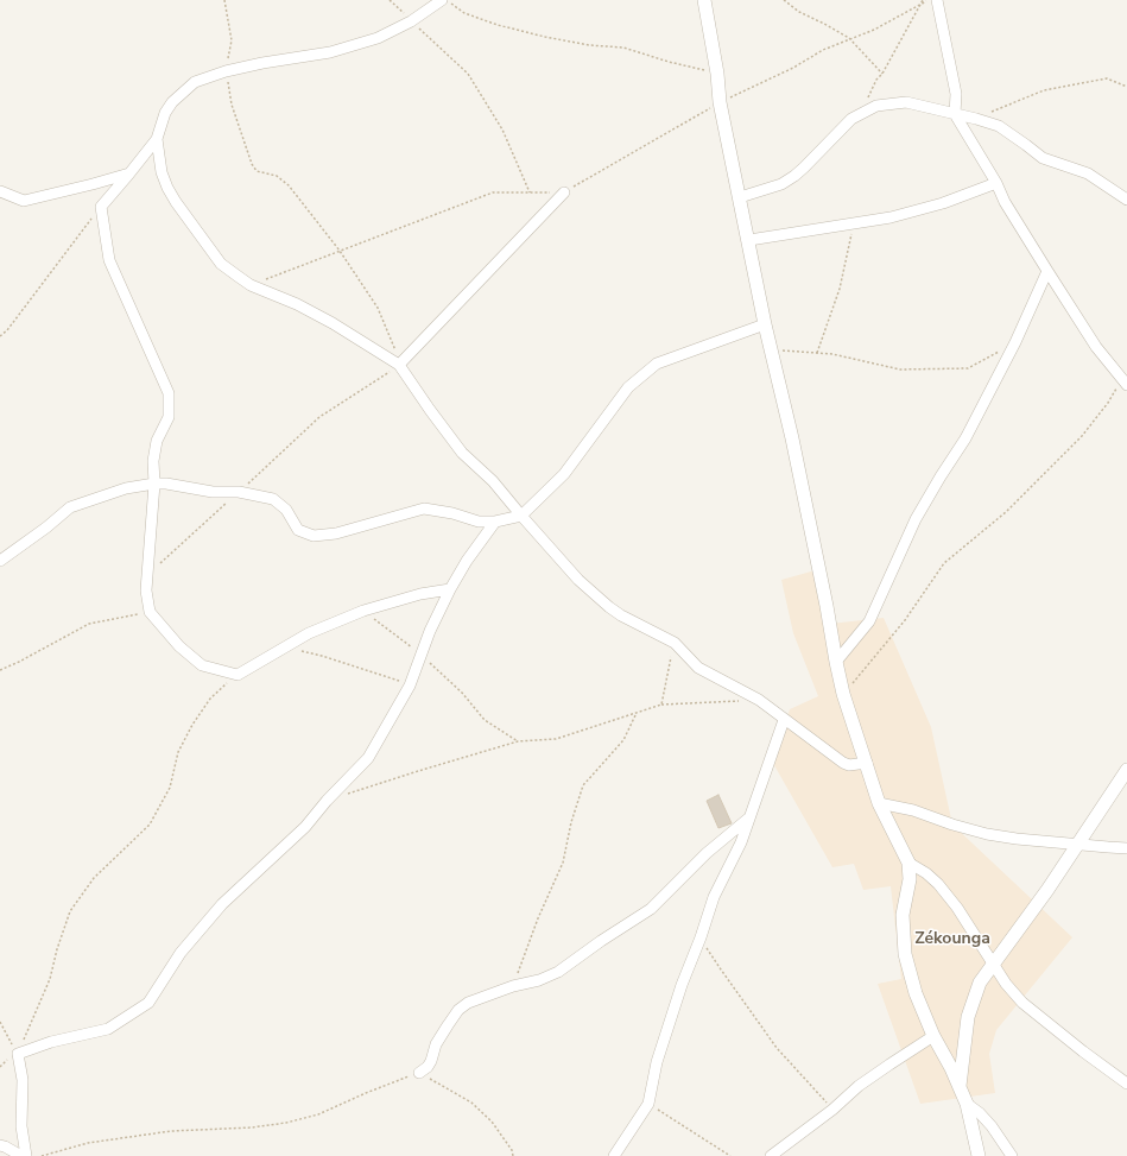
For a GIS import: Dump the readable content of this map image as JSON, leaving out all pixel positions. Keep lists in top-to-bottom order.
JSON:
{
  "districts": ["Zékounga"]
}
